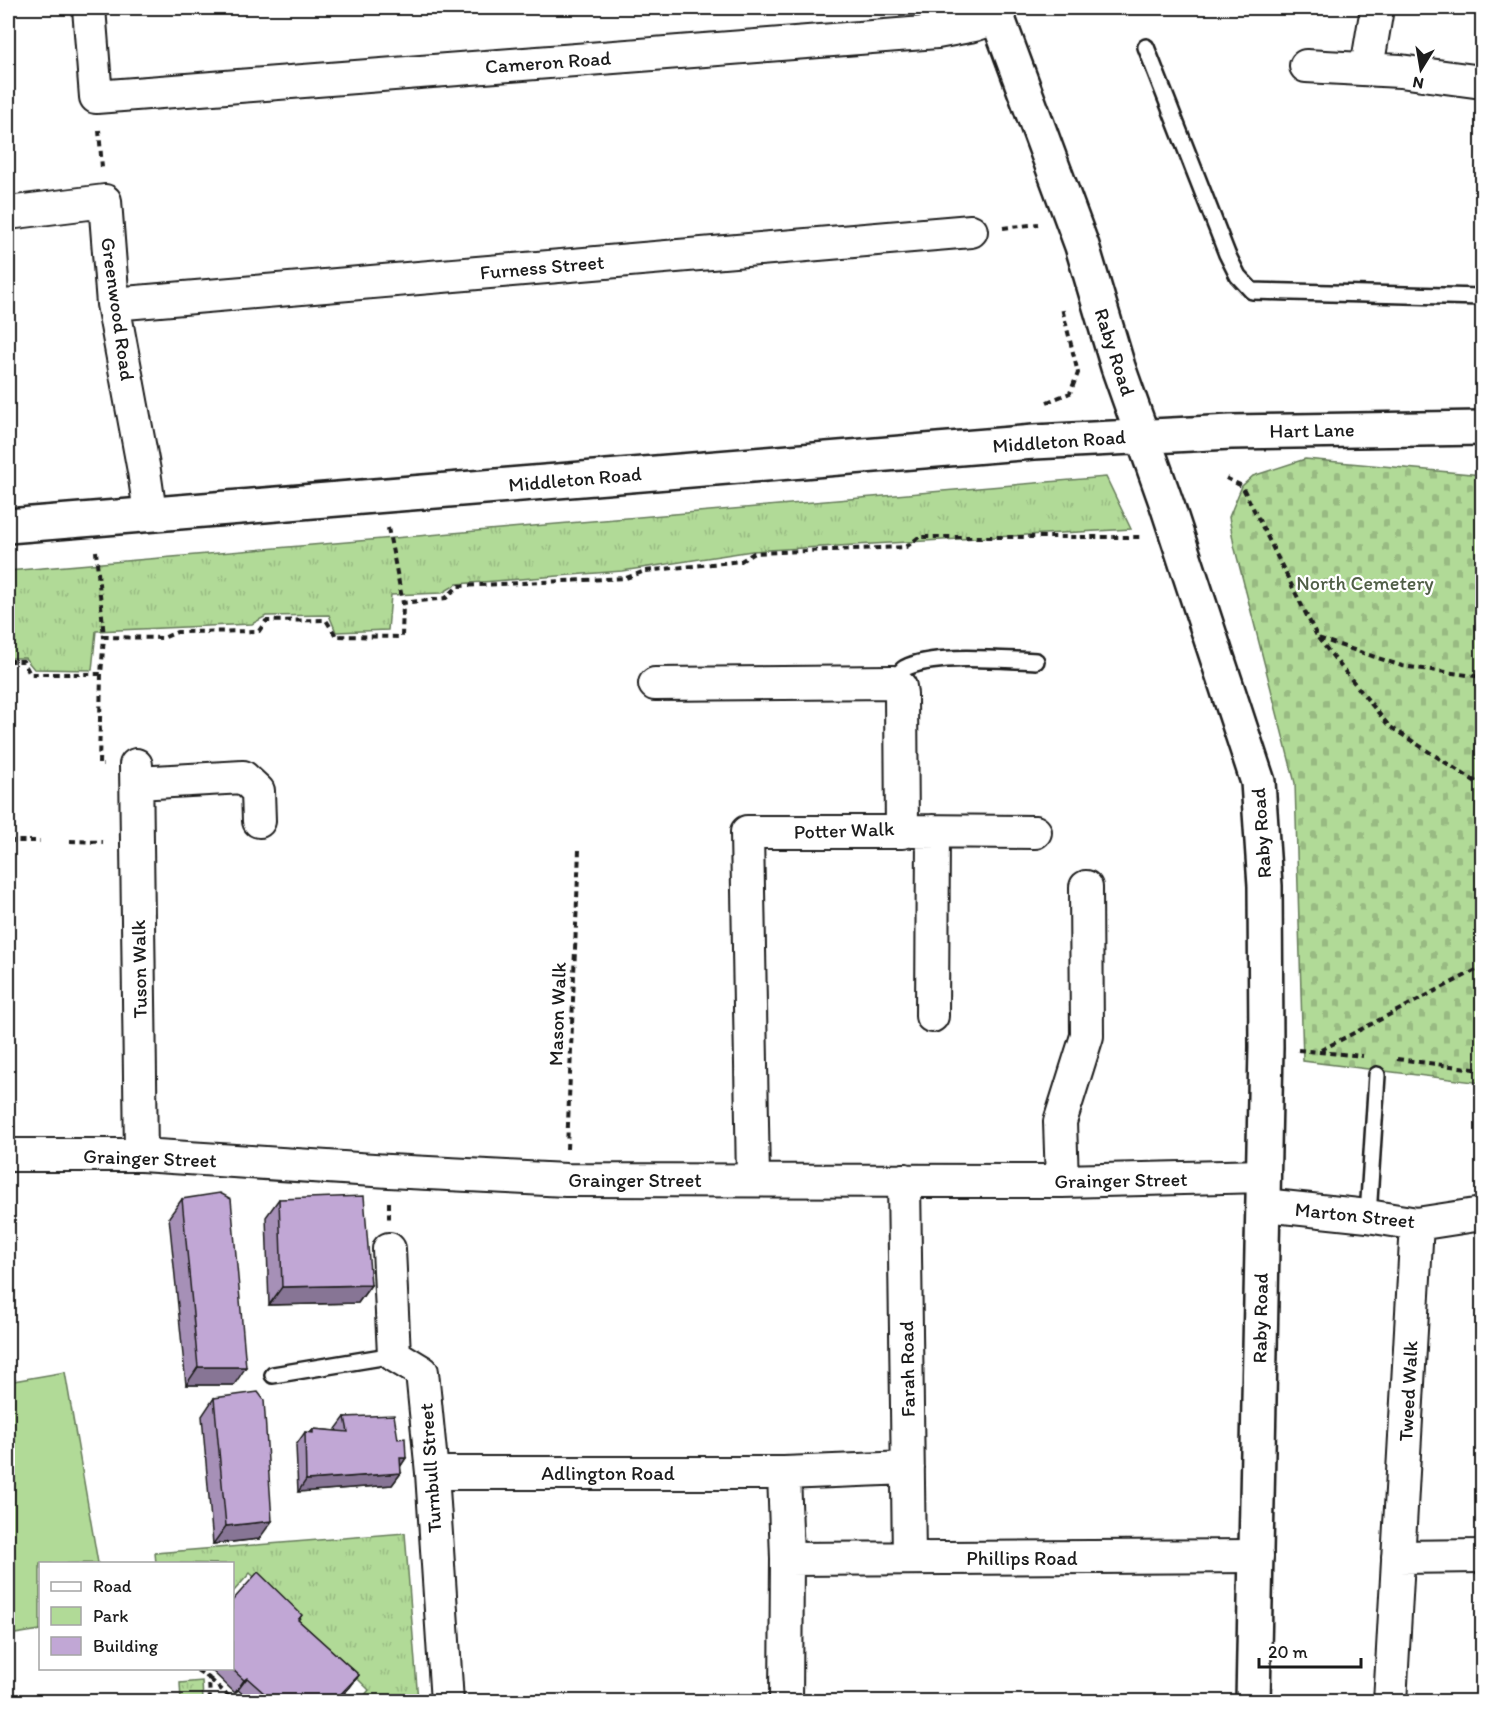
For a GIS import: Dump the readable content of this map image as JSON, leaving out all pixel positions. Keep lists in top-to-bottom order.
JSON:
{
  "streets": {
    "street": [
      "Cameron Road",
      "Furness Street",
      "Greenwood Road",
      "Raby Road",
      "Hart Lane",
      "Middleton Road",
      "Potter Walk",
      "Tuson Walk",
      "Grainger Street",
      "Marton Street",
      "Farah Road",
      "Tweed Walk",
      "Turnbull Street",
      "Adlington Road",
      "Phillips Road"
    ],
    "path": ["Mason Walk"]
  },
  "crossings": [
    ["Cameron Road", "Raby Road"],
    ["Furness Street", "Greenwood Road"],
    ["Greenwood Road", "Middleton Road"],
    ["Raby Road", "Hart Lane"],
    ["Raby Road", "Middleton Road"],
    ["Raby Road", "Grainger Street"],
    ["Raby Road", "Marton Street"],
    ["Raby Road", "Phillips Road"],
    ["Hart Lane", "Middleton Road"],
    ["Potter Walk", "Grainger Street"],
    ["Tuson Walk", "Grainger Street"],
    ["Mason Walk", "Grainger Street"],
    ["Grainger Street", "Marton Street"],
    ["Grainger Street", "Farah Road"],
    ["Marton Street", "Tweed Walk"],
    ["Farah Road", "Adlington Road"],
    ["Farah Road", "Phillips Road"],
    ["Turnbull Street", "Adlington Road"]
  ],
  "parks": ["North Cemetery"],
  "legend": ["Road", "Park", "Building"],
  "scale_bar": "20 m",
  "north": "bottom"
}
